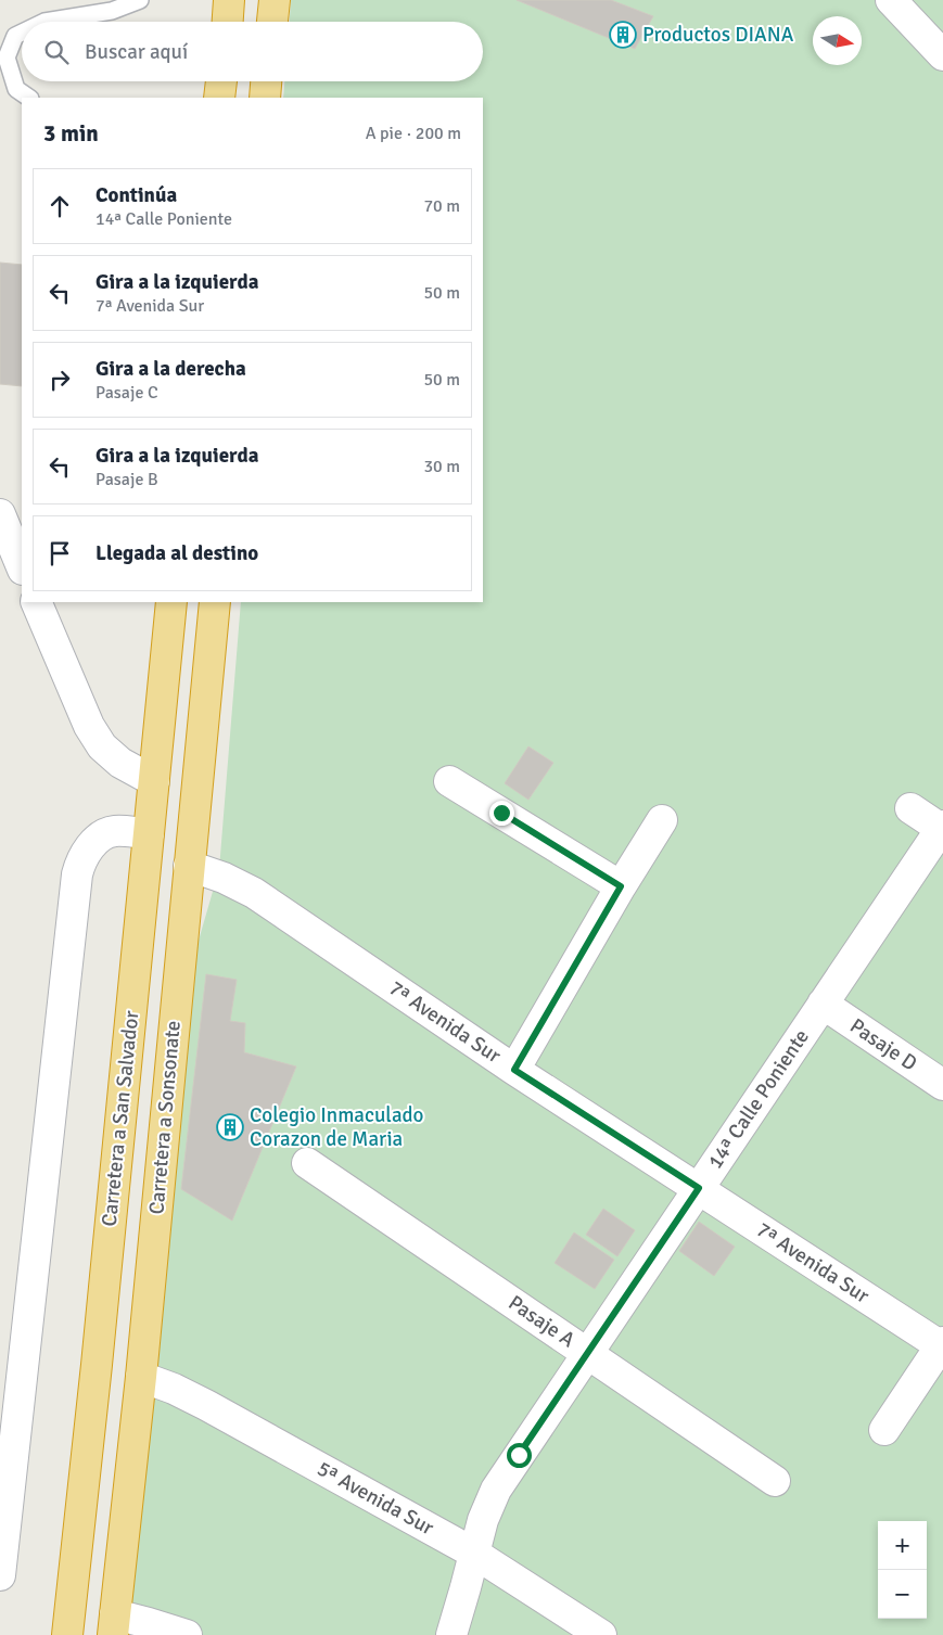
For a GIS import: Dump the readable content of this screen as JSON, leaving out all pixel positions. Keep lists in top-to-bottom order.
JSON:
{
  "streets": {
    "highway": ["Carretera a Sonsonate", "Carretera a San Salvador"],
    "street": [
      "7ª Avenida Sur",
      "Pasaje D",
      "14ª Calle Poniente",
      "Pasaje A",
      "5ª Avenida Sur"
    ]
  },
  "crossings": [
    ["7ª Avenida Sur", "14ª Calle Poniente"],
    ["7ª Avenida Sur", "Carretera a Sonsonate"],
    ["Pasaje D", "14ª Calle Poniente"],
    ["14ª Calle Poniente", "Pasaje A"],
    ["14ª Calle Poniente", "5ª Avenida Sur"],
    ["Carretera a Sonsonate", "5ª Avenida Sur"]
  ],
  "places": {
    "building": ["Productos DIANA", "Colegio Inmaculado Corazon de Maria"]
  },
  "north": "right",
  "page": {
    "search": "Buscar aquí",
    "heading": ["3 min", "A pie · 200 m"],
    "list": [
      ["Continúa", "14ª Calle Poniente", "70 m"],
      ["Gira a la izquierda", "7ª Avenida Sur", "50 m"],
      ["Gira a la derecha", "Pasaje C", "50 m"],
      ["Gira a la izquierda", "Pasaje B", "30 m"],
      "Llegada al destino"
    ],
    "map_buttons": ["+", "−"]
  }
}
